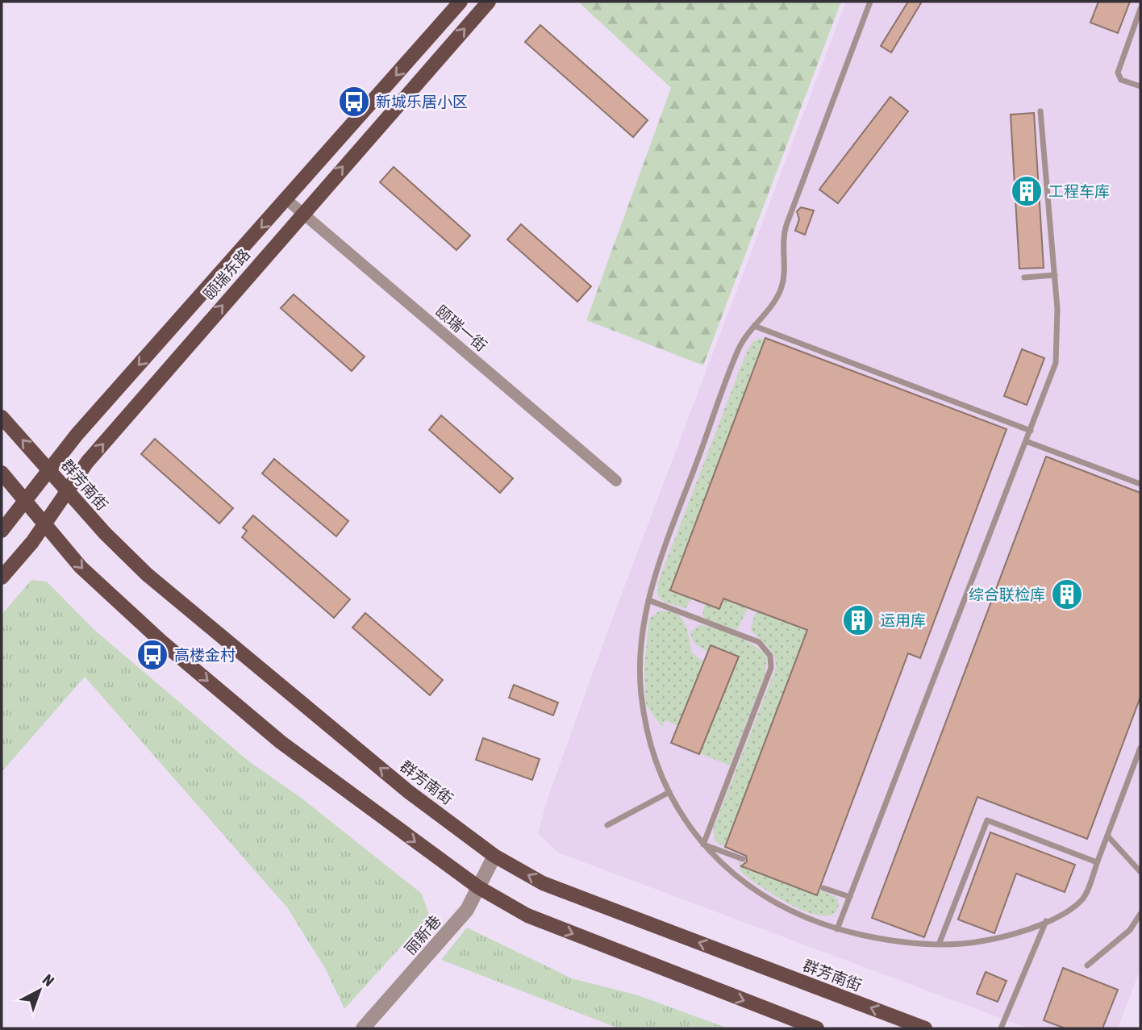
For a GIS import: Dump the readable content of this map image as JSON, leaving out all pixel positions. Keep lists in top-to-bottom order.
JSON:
{
  "streets": {
    "main road": ["颐瑞东路", "群芳南街"],
    "street": ["颐瑞一街", "丽新巷"]
  },
  "crossings": [
    ["颐瑞东路", "颐瑞一街"],
    ["颐瑞东路", "群芳南街"],
    ["群芳南街", "丽新巷"]
  ],
  "places": {
    "bus stop": ["新城乐居小区", "高楼金村"],
    "building": ["工程车库", "综合联检库", "运用库"]
  },
  "north": "top right"
}
